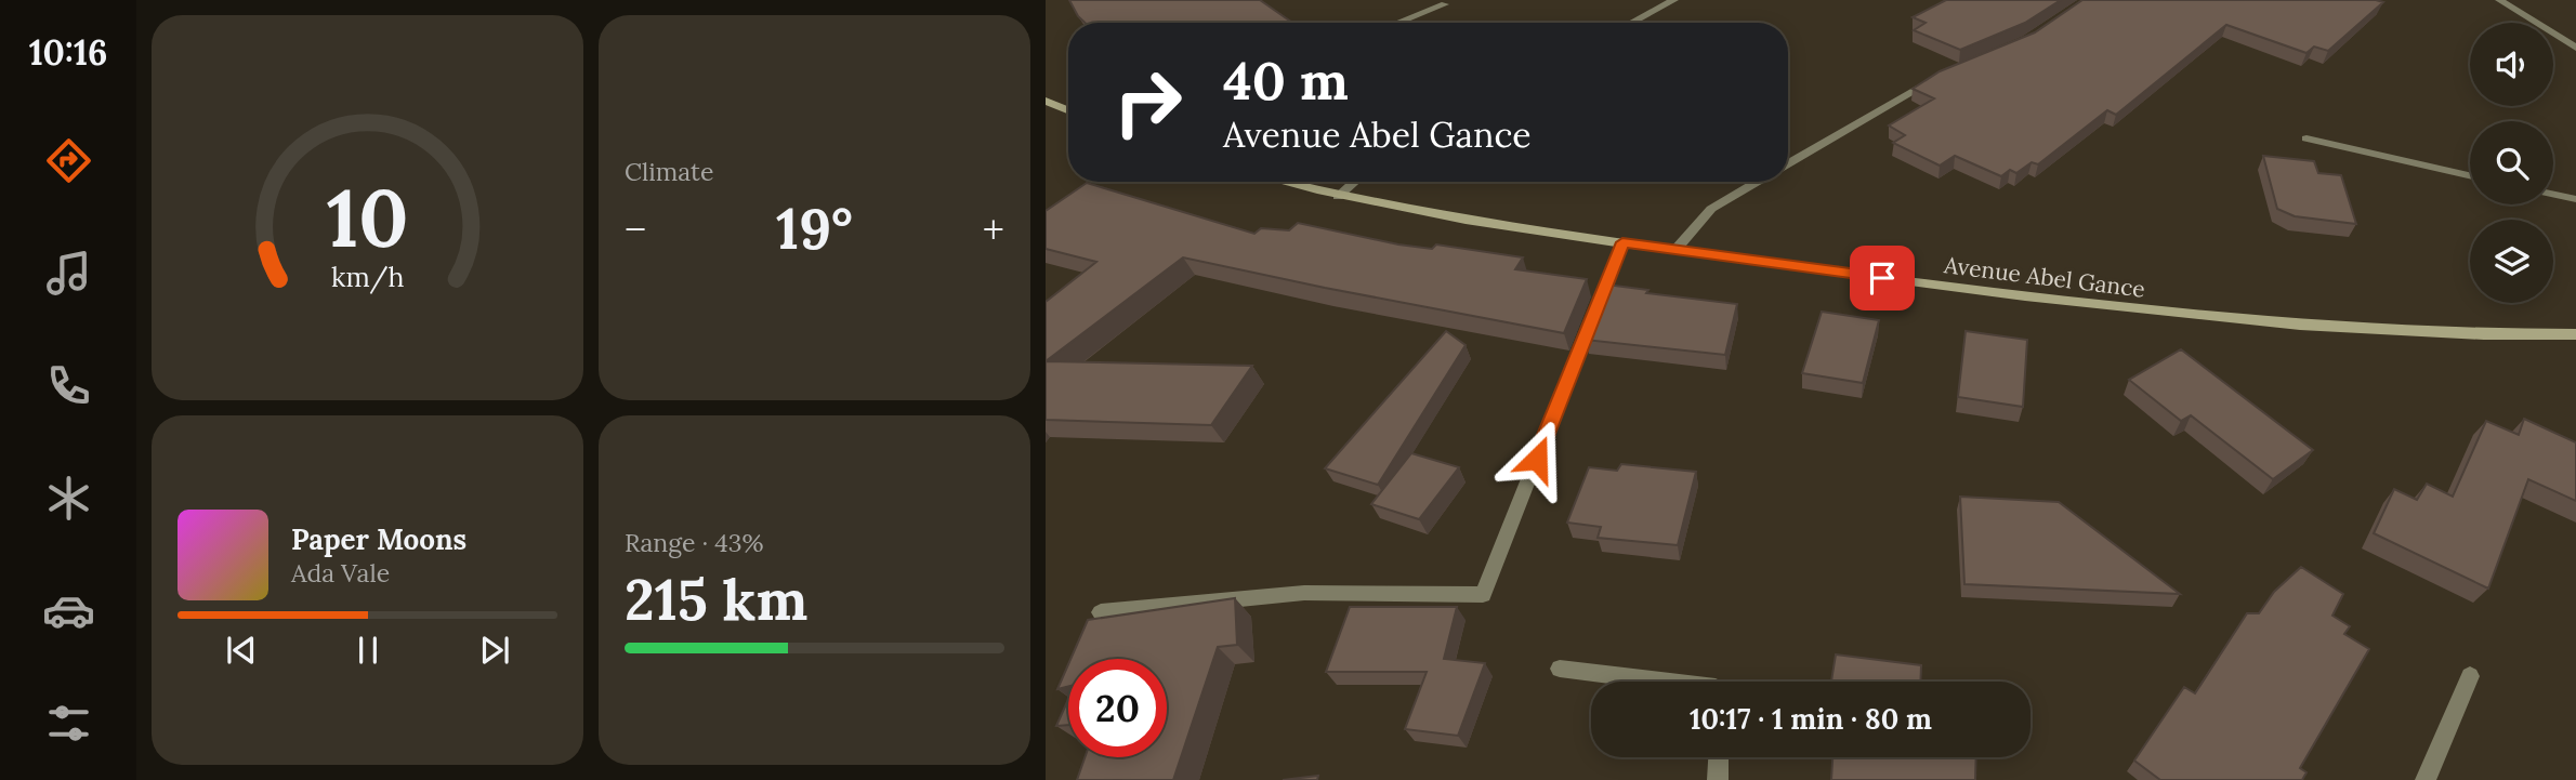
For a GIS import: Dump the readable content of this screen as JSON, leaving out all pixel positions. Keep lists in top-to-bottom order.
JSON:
{
  "streets": {
    "main road": ["Avenue Abel Gance"]
  },
  "page": {
    "tabs": "10:16",
    "tile": [
      "Climate",
      ["Range · 43%", "215 km"]
    ],
    "turn": ["40 m", "Avenue Abel Gance"],
    "heat": ["−", "19°", "+"],
    "song": ["Paper Moons", "Ada Vale"],
    "limit": "20",
    "trip": "10:17 · 1 min · 80 m",
    "gauge": ["10", "km/h"]
  }
}
